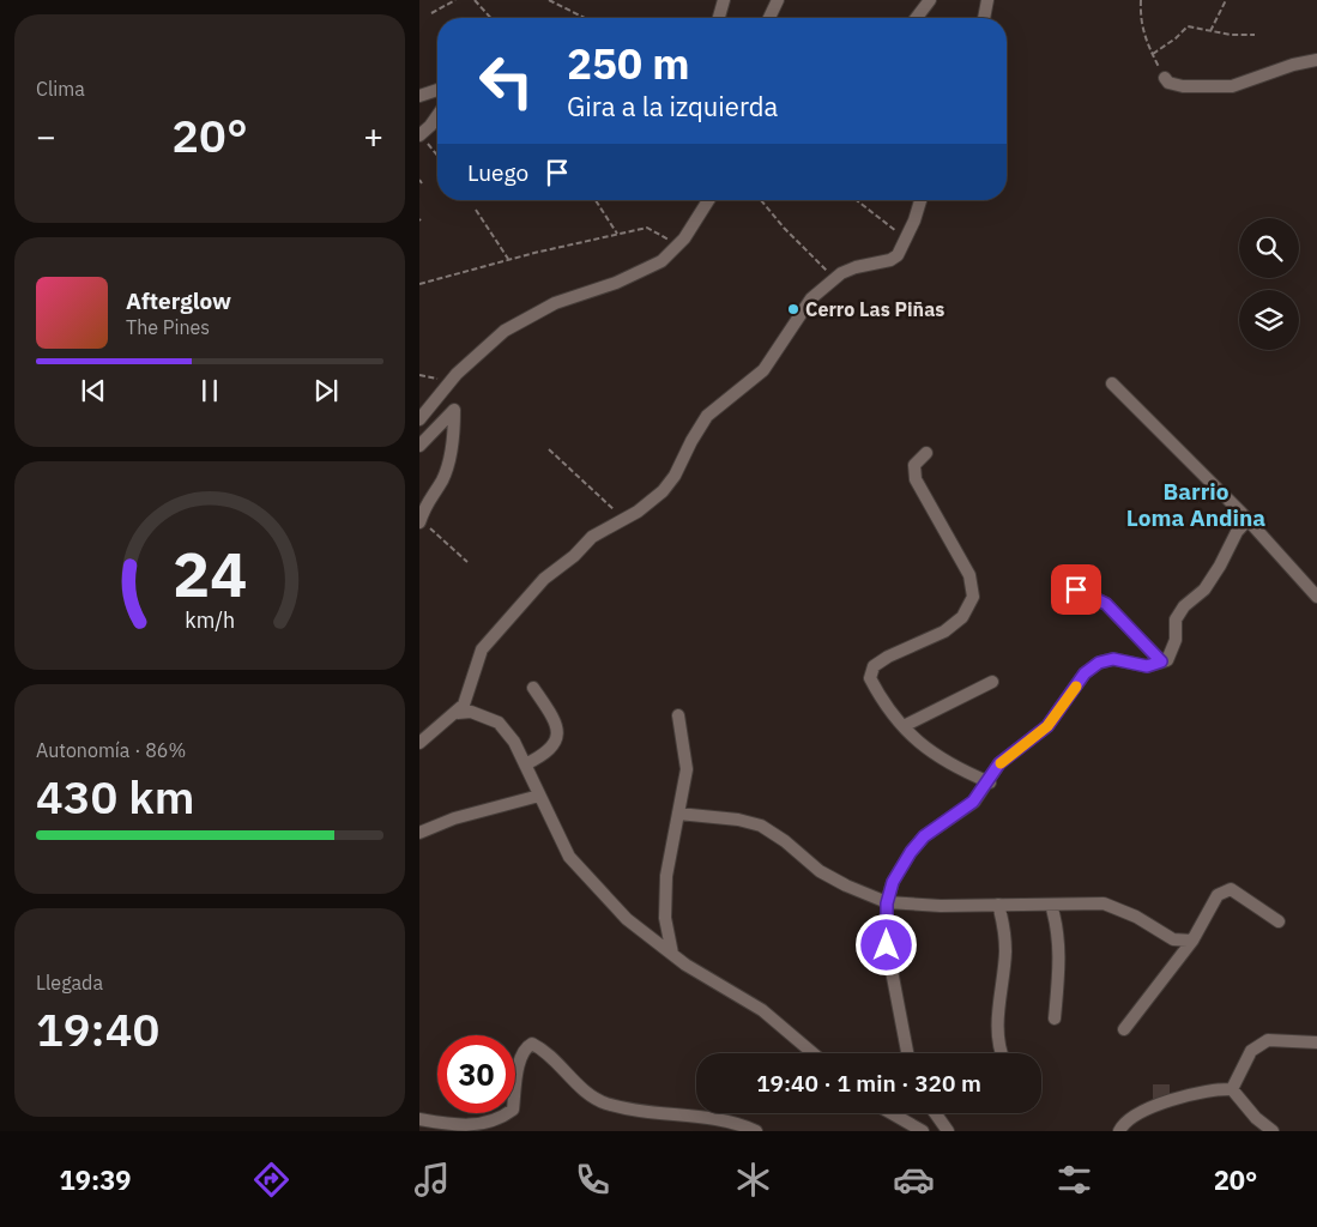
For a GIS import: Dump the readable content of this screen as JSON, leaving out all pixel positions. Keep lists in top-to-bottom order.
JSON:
{
  "districts": ["Barrio Loma Andina"],
  "places": ["Cerro Las Piñas"],
  "page": {
    "tile": [
      "Clima",
      ["Autonomía · 86%", "430 km"],
      ["Llegada", "19:40"]
    ],
    "turn": ["250 m", "Gira a la izquierda"],
    "heat": ["−", "20°", "+"],
    "then": "Luego",
    "song": ["Afterglow", "The Pines"],
    "limit": "30",
    "trip": "19:40 · 1 min · 320 m",
    "tabs": ["19:39", "20°"],
    "gauge": ["24", "km/h"]
  }
}
